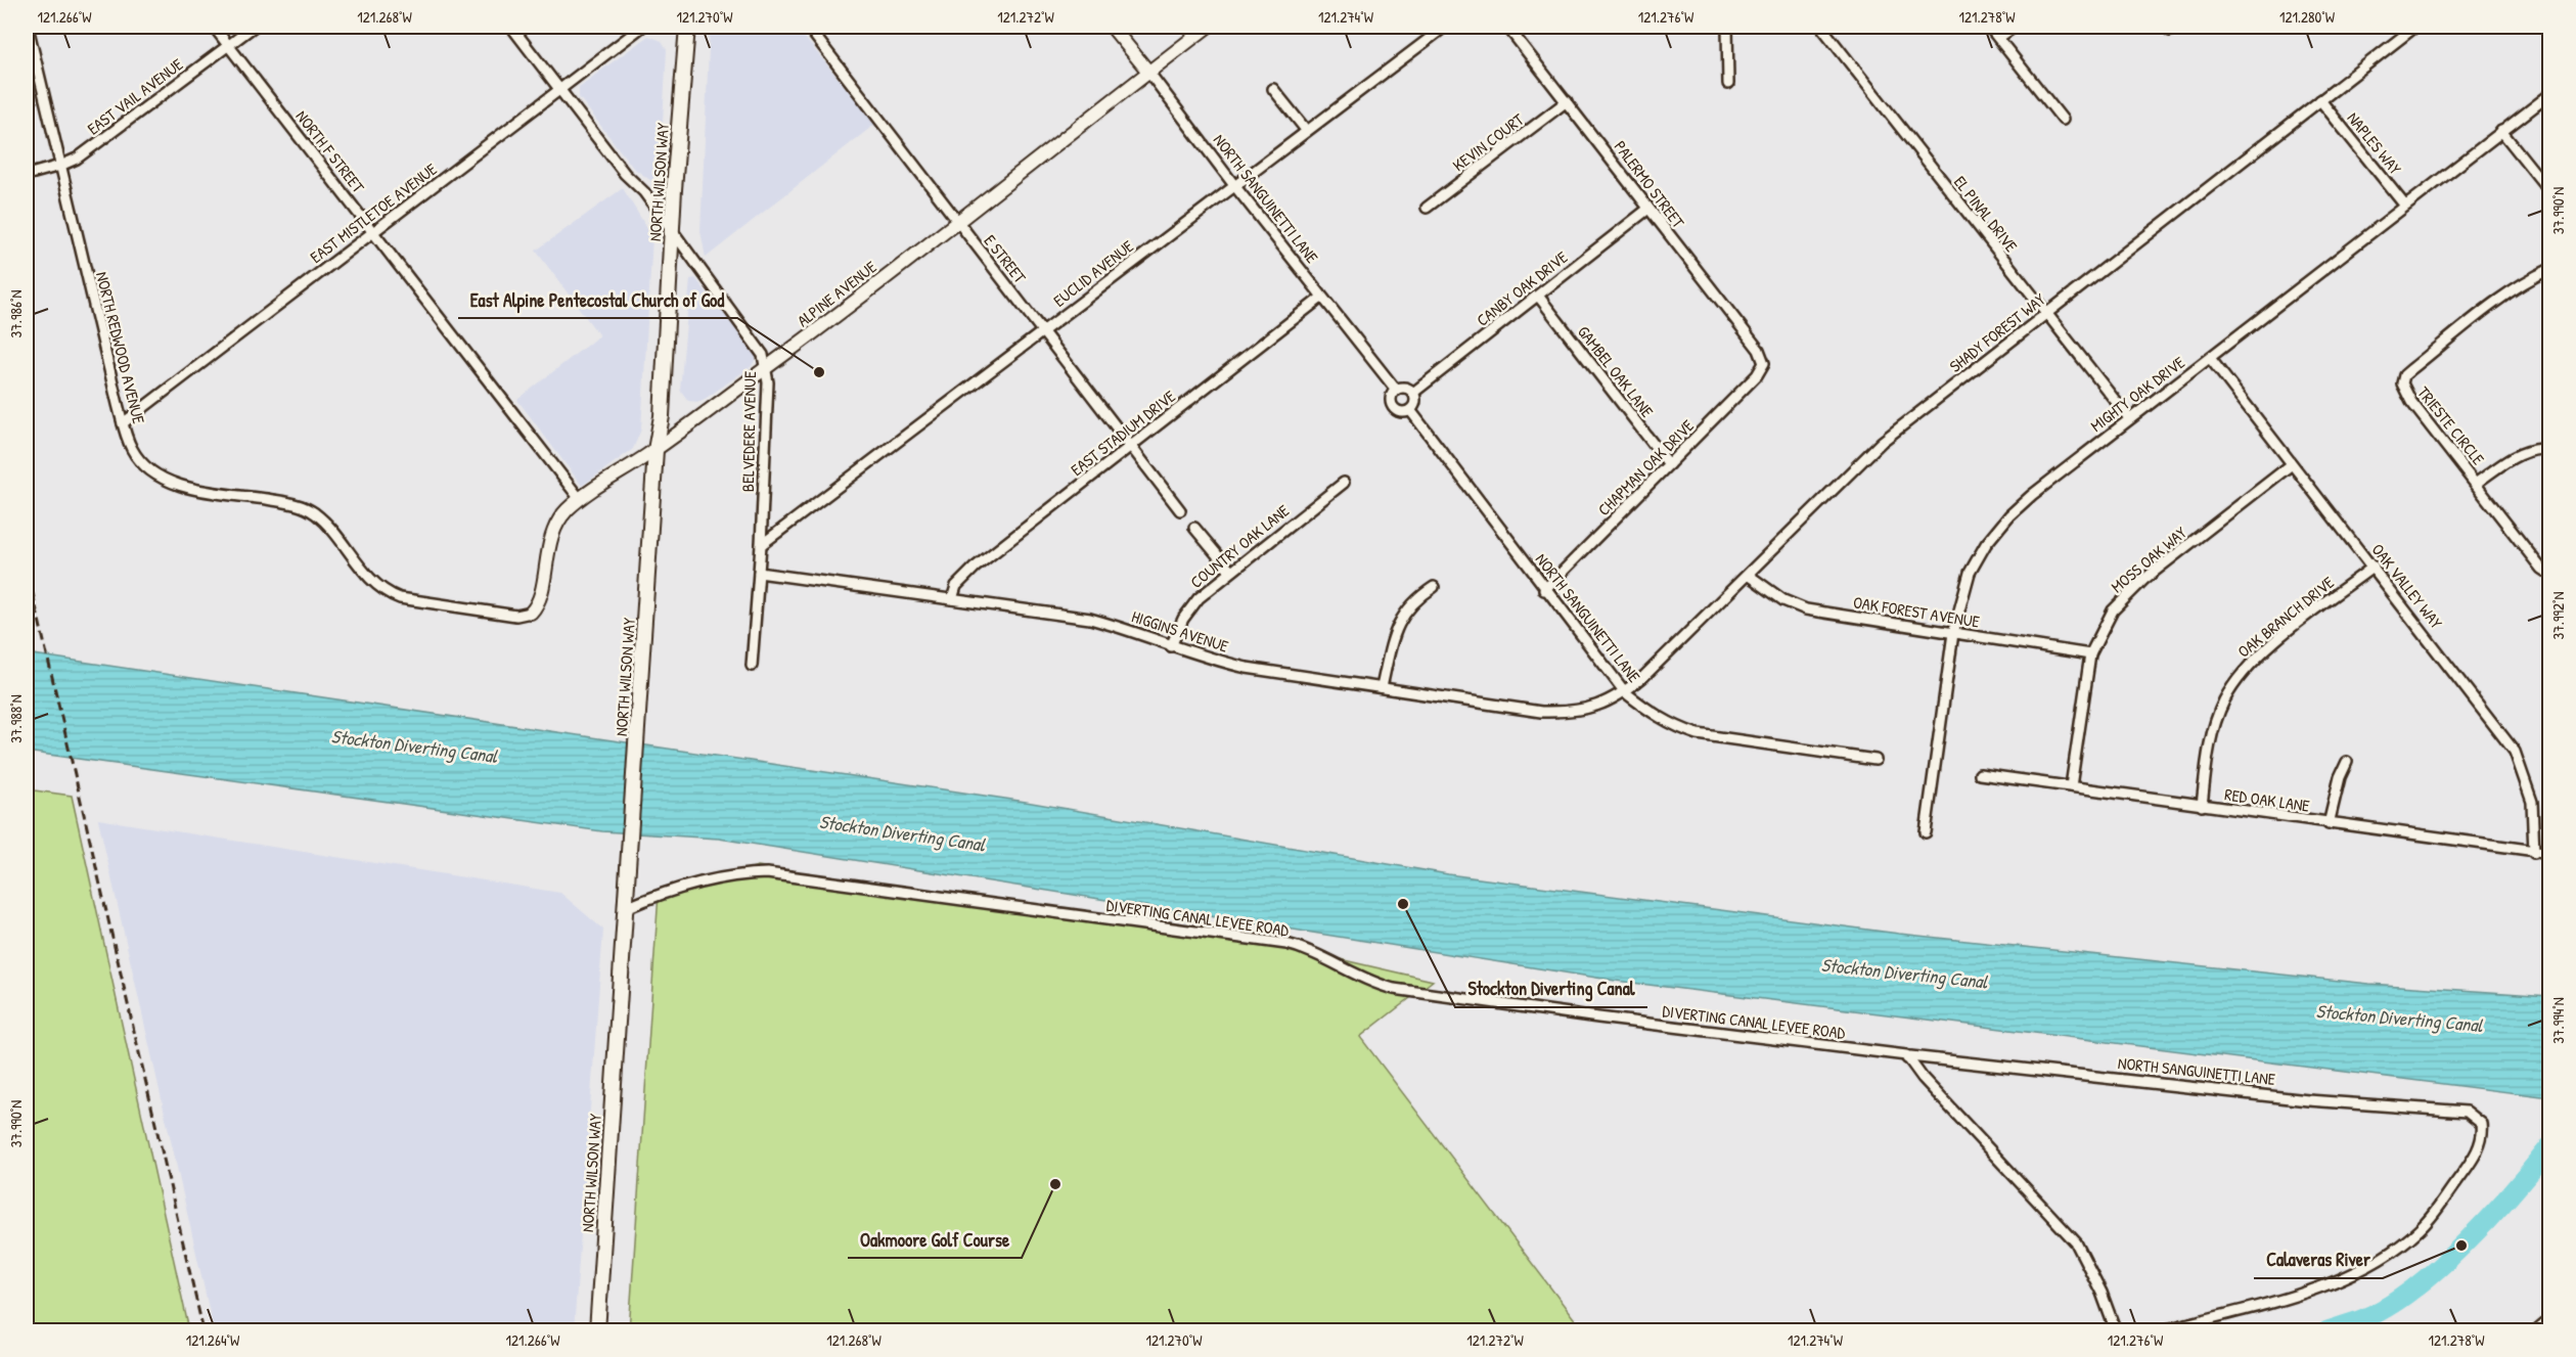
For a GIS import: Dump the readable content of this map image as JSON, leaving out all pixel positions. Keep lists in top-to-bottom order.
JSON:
{
  "streets": {
    "main road": ["NORTH WILSON WAY"],
    "street": [
      "EAST VAIL AVENUE",
      "KEVIN COURT",
      "NAPLES WAY",
      "NORTH F STREET",
      "PALERMO STREET",
      "NORTH SANGUINETTI LANE",
      "EAST MISTLETOE AVENUE",
      "EL PINAL DRIVE",
      "E STREET",
      "EUCLID AVENUE",
      "CANBY OAK DRIVE",
      "ALPINE AVENUE",
      "SHADY FOREST WAY",
      "NORTH REDWOOD AVENUE",
      "GAMBEL OAK LANE",
      "MIGHTY OAK DRIVE",
      "TRIESTE CIRCLE",
      "BELVEDERE AVENUE",
      "EAST STADIUM DRIVE",
      "CHAPMAN OAK DRIVE",
      "COUNTRY OAK LANE",
      "MOSS OAK WAY",
      "OAK VALLEY WAY",
      "OAK FOREST AVENUE",
      "OAK BRANCH DRIVE",
      "HIGGINS AVENUE",
      "RED OAK LANE",
      "DIVERTING CANAL LEVEE ROAD"
    ]
  },
  "crossings": [
    ["EAST VAIL AVENUE", "NORTH F STREET"],
    ["EAST VAIL AVENUE", "NORTH REDWOOD AVENUE"],
    ["KEVIN COURT", "PALERMO STREET"],
    ["NAPLES WAY", "SHADY FOREST WAY"],
    ["NAPLES WAY", "MIGHTY OAK DRIVE"],
    ["NORTH F STREET", "EAST MISTLETOE AVENUE"],
    ["NORTH F STREET", "ALPINE AVENUE"],
    ["NORTH WILSON WAY", "ALPINE AVENUE"],
    ["NORTH WILSON WAY", "BELVEDERE AVENUE"],
    ["NORTH WILSON WAY", "DIVERTING CANAL LEVEE ROAD"],
    ["PALERMO STREET", "CANBY OAK DRIVE"],
    ["PALERMO STREET", "CHAPMAN OAK DRIVE"],
    ["NORTH SANGUINETTI LANE", "EUCLID AVENUE"],
    ["NORTH SANGUINETTI LANE", "CANBY OAK DRIVE"],
    ["NORTH SANGUINETTI LANE", "ALPINE AVENUE"],
    ["NORTH SANGUINETTI LANE", "SHADY FOREST WAY"],
    ["NORTH SANGUINETTI LANE", "EAST STADIUM DRIVE"],
    ["NORTH SANGUINETTI LANE", "CHAPMAN OAK DRIVE"],
    ["NORTH SANGUINETTI LANE", "HIGGINS AVENUE"],
    ["NORTH SANGUINETTI LANE", "DIVERTING CANAL LEVEE ROAD"],
    ["EAST MISTLETOE AVENUE", "NORTH REDWOOD AVENUE"],
    ["EAST MISTLETOE AVENUE", "BELVEDERE AVENUE"],
    ["EL PINAL DRIVE", "SHADY FOREST WAY"],
    ["EL PINAL DRIVE", "MIGHTY OAK DRIVE"],
    ["E STREET", "EUCLID AVENUE"],
    ["E STREET", "ALPINE AVENUE"],
    ["E STREET", "EAST STADIUM DRIVE"],
    ["EUCLID AVENUE", "BELVEDERE AVENUE"],
    ["CANBY OAK DRIVE", "GAMBEL OAK LANE"],
    ["ALPINE AVENUE", "NORTH REDWOOD AVENUE"],
    ["ALPINE AVENUE", "BELVEDERE AVENUE"],
    ["SHADY FOREST WAY", "OAK FOREST AVENUE"],
    ["SHADY FOREST WAY", "HIGGINS AVENUE"],
    ["GAMBEL OAK LANE", "CHAPMAN OAK DRIVE"],
    ["MIGHTY OAK DRIVE", "OAK VALLEY WAY"],
    ["MIGHTY OAK DRIVE", "OAK FOREST AVENUE"],
    ["BELVEDERE AVENUE", "HIGGINS AVENUE"],
    ["EAST STADIUM DRIVE", "HIGGINS AVENUE"],
    ["COUNTRY OAK LANE", "HIGGINS AVENUE"],
    ["MOSS OAK WAY", "OAK VALLEY WAY"],
    ["MOSS OAK WAY", "OAK FOREST AVENUE"],
    ["MOSS OAK WAY", "RED OAK LANE"],
    ["OAK VALLEY WAY", "OAK BRANCH DRIVE"],
    ["OAK VALLEY WAY", "RED OAK LANE"],
    ["OAK BRANCH DRIVE", "RED OAK LANE"]
  ],
  "water": ["Stockton Diverting Canal"],
  "places": [
    "East Alpine Pentecostal Church of God",
    "Stockton Diverting Canal",
    "Oakmoore Golf Course",
    "Calaveras River"
  ],
  "coordinates": [
    "121.266°W",
    "121.268°W",
    "121.270°W",
    "121.272°W",
    "121.274°W",
    "121.276°W",
    "121.278°W",
    "121.280°W",
    "37.990°N",
    "37.986°N",
    "37.992°N",
    "37.988°N",
    "37.994°N",
    "121.264°W"
  ]
}
